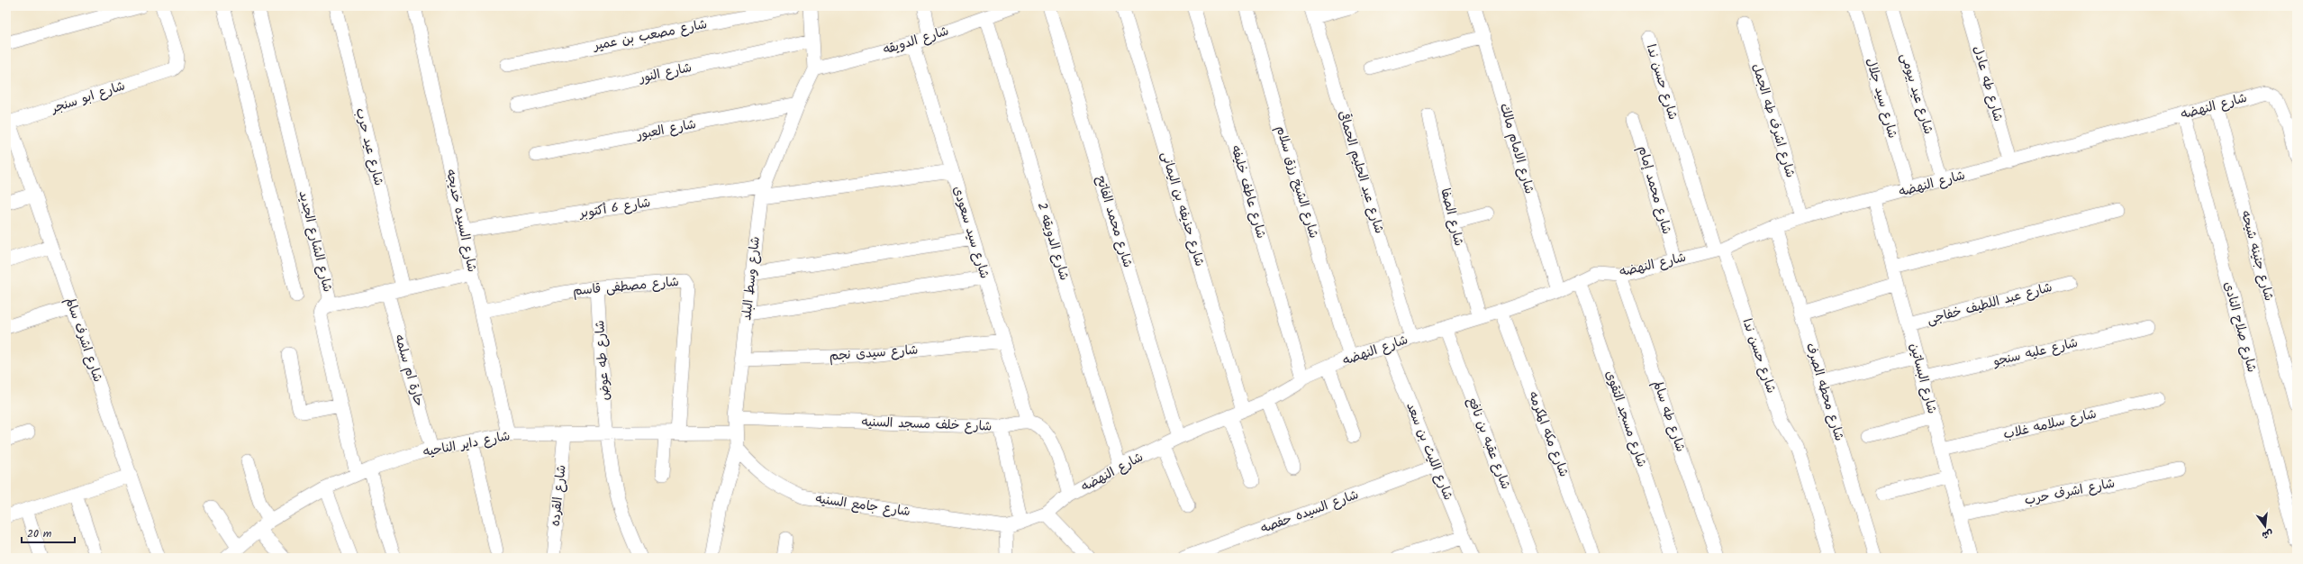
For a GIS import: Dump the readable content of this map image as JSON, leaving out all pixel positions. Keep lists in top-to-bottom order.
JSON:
{
  "streets": {
    "street": [
      "شارع مصعب بن عمير",
      "شارع الدويقه",
      "شارع النور",
      "شارع حسن ندا",
      "شارع طه عادل",
      "شارع عيد بيومى",
      "شارع ابو سنجر",
      "شارع سيد جلال",
      "شارع النهضه",
      "شارع اشرف طه الجمل",
      "شارع العبور",
      "شارع عيد حرب",
      "شارع الامام مالك",
      "شارع عبد الحليم الحماقى",
      "شارع الشيخ رزق سلام",
      "شارع محمد إمام",
      "شارع عاطف خليفه",
      "شارع 6 أكتوبر",
      "شارع حذيفه بن اليمانى",
      "شارع الصفا",
      "شارع السيده خديجه",
      "شارع محمد الفاتح",
      "شارع سيد سعودى",
      "شارع الشارع الجديد",
      "شارع الدويقه 2",
      "شارع جنينه شيحه",
      "شارع وسط البلد",
      "شارع مصطفى قاسم",
      "شارع عبد اللطيف خفاجى",
      "شارع صلاح النادى",
      "شارع اشرف سالم",
      "شارع عليه سنجو",
      "شارع سيدى نجم",
      "شارع طه عوض",
      "حارة ام سلمه",
      "شارع البساتين",
      "شارع محطه الصرف",
      "شارع طه سالم",
      "شارع مسجد التقوى",
      "شارع خلف مسجد السنيه",
      "شارع سلامه غلاب",
      "شارع مكه المكرمه",
      "شارع عقبه بن نافع",
      "شارع داير الناحيه",
      "شارع الليث بن سعد",
      "شارع اشرف حرب",
      "شارع القرده",
      "شارع جامع السنيه",
      "شارع السيده حفصه"
    ]
  },
  "crossings": [
    ["شارع الدويقه", "شارع سيد سعودى"],
    ["شارع الدويقه", "شارع الدويقه 2"],
    ["شارع الدويقه", "شارع وسط البلد"],
    ["شارع النور", "شارع وسط البلد"],
    ["شارع حسن ندا", "شارع النهضه"],
    ["شارع طه عادل", "شارع النهضه"],
    ["شارع عيد بيومى", "شارع النهضه"],
    ["شارع ابو سنجر", "شارع اشرف سالم"],
    ["شارع سيد جلال", "شارع النهضه"],
    ["شارع النهضه", "شارع اشرف طه الجمل"],
    ["شارع النهضه", "شارع الامام مالك"],
    ["شارع النهضه", "شارع عبد الحليم الحماقى"],
    ["شارع النهضه", "شارع الشيخ رزق سلام"],
    ["شارع النهضه", "شارع محمد إمام"],
    ["شارع النهضه", "شارع عاطف خليفه"],
    ["شارع النهضه", "شارع حذيفه بن اليمانى"],
    ["شارع النهضه", "شارع الصفا"],
    ["شارع النهضه", "شارع محمد الفاتح"],
    ["شارع النهضه", "شارع الدويقه 2"],
    ["شارع النهضه", "شارع جنينه شيحه"],
    ["شارع النهضه", "شارع صلاح النادى"],
    ["شارع النهضه", "شارع البساتين"],
    ["شارع النهضه", "شارع محطه الصرف"],
    ["شارع النهضه", "شارع طه سالم"],
    ["شارع النهضه", "شارع مسجد التقوى"],
    ["شارع النهضه", "شارع مكه المكرمه"],
    ["شارع النهضه", "شارع عقبه بن نافع"],
    ["شارع النهضه", "شارع الليث بن سعد"],
    ["شارع النهضه", "شارع جامع السنيه"],
    ["شارع العبور", "شارع وسط البلد"],
    ["شارع 6 أكتوبر", "شارع السيده خديجه"],
    ["شارع 6 أكتوبر", "شارع سيد سعودى"],
    ["شارع 6 أكتوبر", "شارع وسط البلد"],
    ["شارع السيده خديجه", "شارع مصطفى قاسم"],
    ["شارع السيده خديجه", "شارع داير الناحيه"],
    ["شارع سيد سعودى", "شارع سيدى نجم"],
    ["شارع سيد سعودى", "شارع خلف مسجد السنيه"],
    ["شارع الشارع الجديد", "شارع داير الناحيه"],
    ["شارع وسط البلد", "شارع سيدى نجم"],
    ["شارع وسط البلد", "شارع خلف مسجد السنيه"],
    ["شارع وسط البلد", "شارع داير الناحيه"],
    ["شارع وسط البلد", "شارع جامع السنيه"],
    ["شارع مصطفى قاسم", "شارع طه عوض"],
    ["شارع مصطفى قاسم", "شارع داير الناحيه"],
    ["شارع عبد اللطيف خفاجى", "شارع البساتين"],
    ["شارع عليه سنجو", "شارع البساتين"],
    ["شارع طه عوض", "شارع داير الناحيه"],
    ["حارة ام سلمه", "شارع داير الناحيه"],
    ["شارع البساتين", "شارع سلامه غلاب"],
    ["شارع البساتين", "شارع اشرف حرب"],
    ["شارع داير الناحيه", "شارع القرده"],
    ["شارع الليث بن سعد", "شارع السيده حفصه"]
  ],
  "scale_bar": "20 m",
  "north": "bottom"
}
